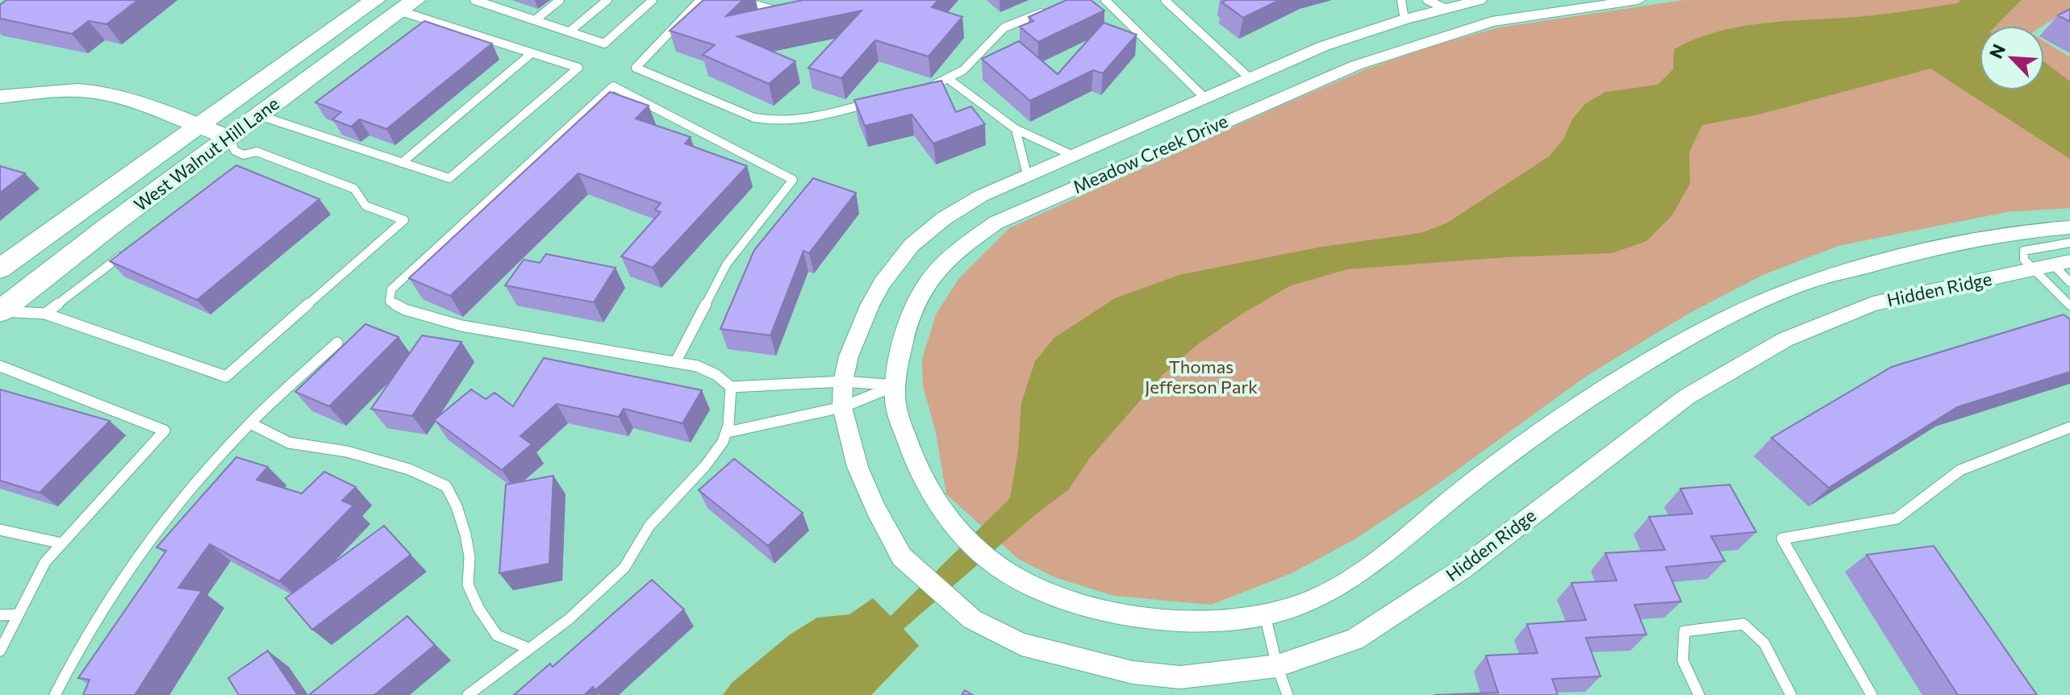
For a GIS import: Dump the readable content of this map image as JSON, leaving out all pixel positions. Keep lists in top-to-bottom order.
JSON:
{
  "streets": {
    "main road": ["West Walnut Hill Lane"],
    "street": ["Meadow Creek Drive", "Hidden Ridge"]
  },
  "crossings": [
    ["Meadow Creek Drive", "Hidden Ridge"]
  ],
  "parks": ["Thomas Jefferson Park"],
  "north": "top left"
}
